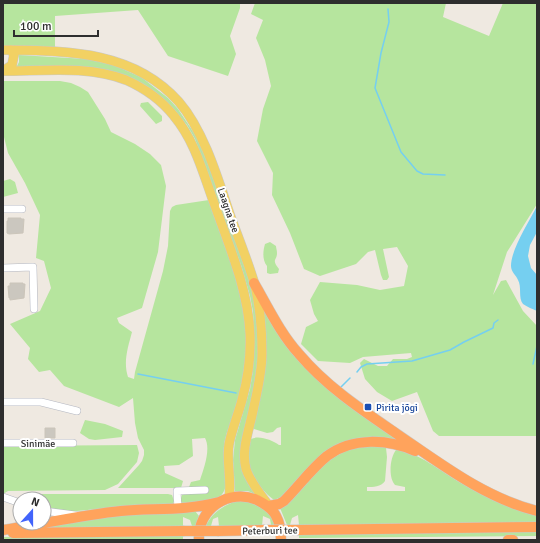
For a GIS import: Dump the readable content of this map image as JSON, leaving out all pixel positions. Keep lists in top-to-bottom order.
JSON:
{
  "streets": {
    "highway": ["Peterburi tee"],
    "main road": ["Laagna tee"],
    "street": ["Sinimäe"]
  },
  "places": {
    "transit": ["Pirita jõgi"]
  },
  "scale_bar": "100 m",
  "north": "top"
}
